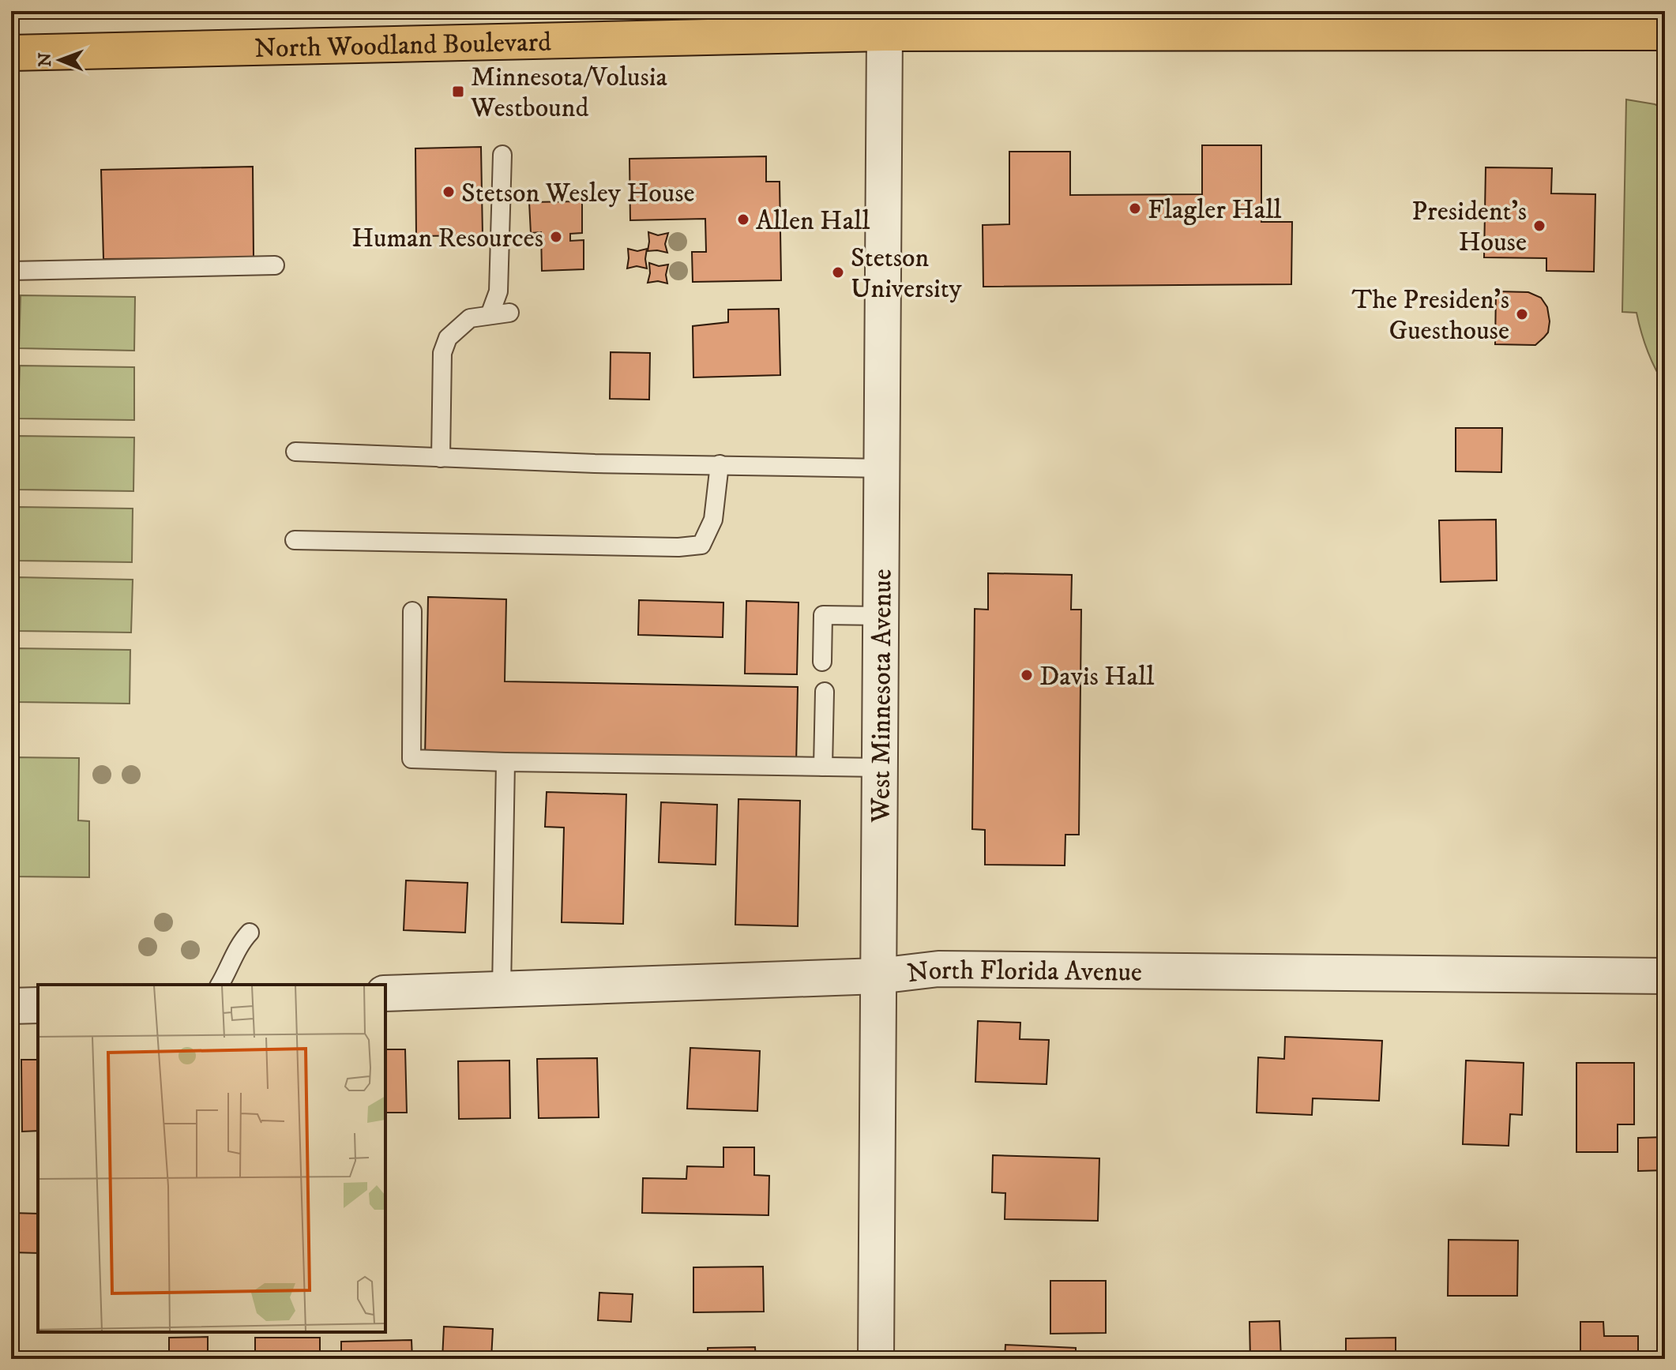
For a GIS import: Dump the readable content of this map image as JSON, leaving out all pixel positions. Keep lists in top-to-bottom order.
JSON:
{
  "streets": {
    "main road": ["North Woodland Boulevard"],
    "street": ["West Minnesota Avenue", "North Florida Avenue"]
  },
  "crossings": [
    ["North Woodland Boulevard", "West Minnesota Avenue"],
    ["West Minnesota Avenue", "North Florida Avenue"]
  ],
  "places": {
    "transit": ["Minnesota/Volusia Westbound"],
    "other": [
      "Stetson Wesley House",
      "Flagler Hall",
      "Allen Hall",
      "President's House",
      "Human Resources",
      "Stetson University",
      "The Presiden's Guesthouse",
      "Davis Hall"
    ]
  },
  "north": "left"
}
